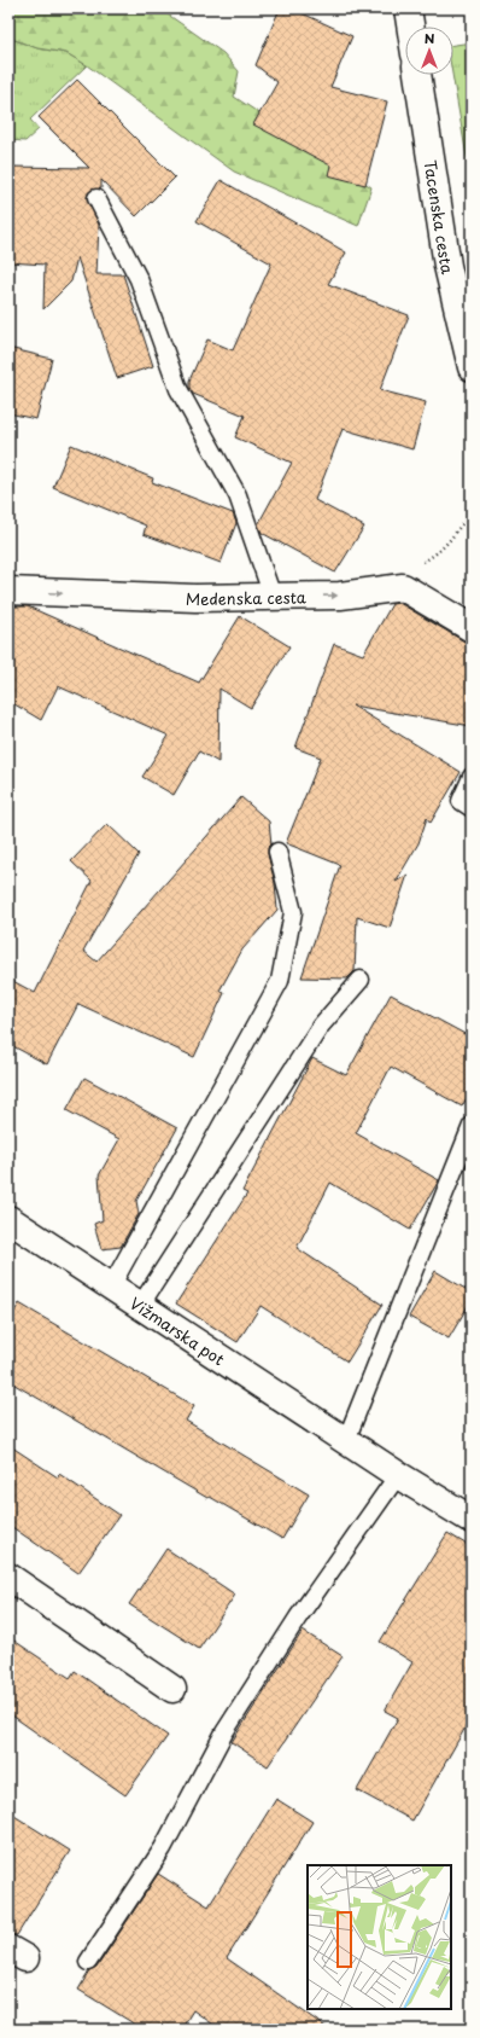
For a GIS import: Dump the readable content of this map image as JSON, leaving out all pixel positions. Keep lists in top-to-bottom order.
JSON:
{
  "streets": {
    "street": ["Tacenska cesta", "Medenska cesta", "Vižmarska pot"]
  },
  "one_way": ["Medenska cesta"],
  "north": "top"
}
